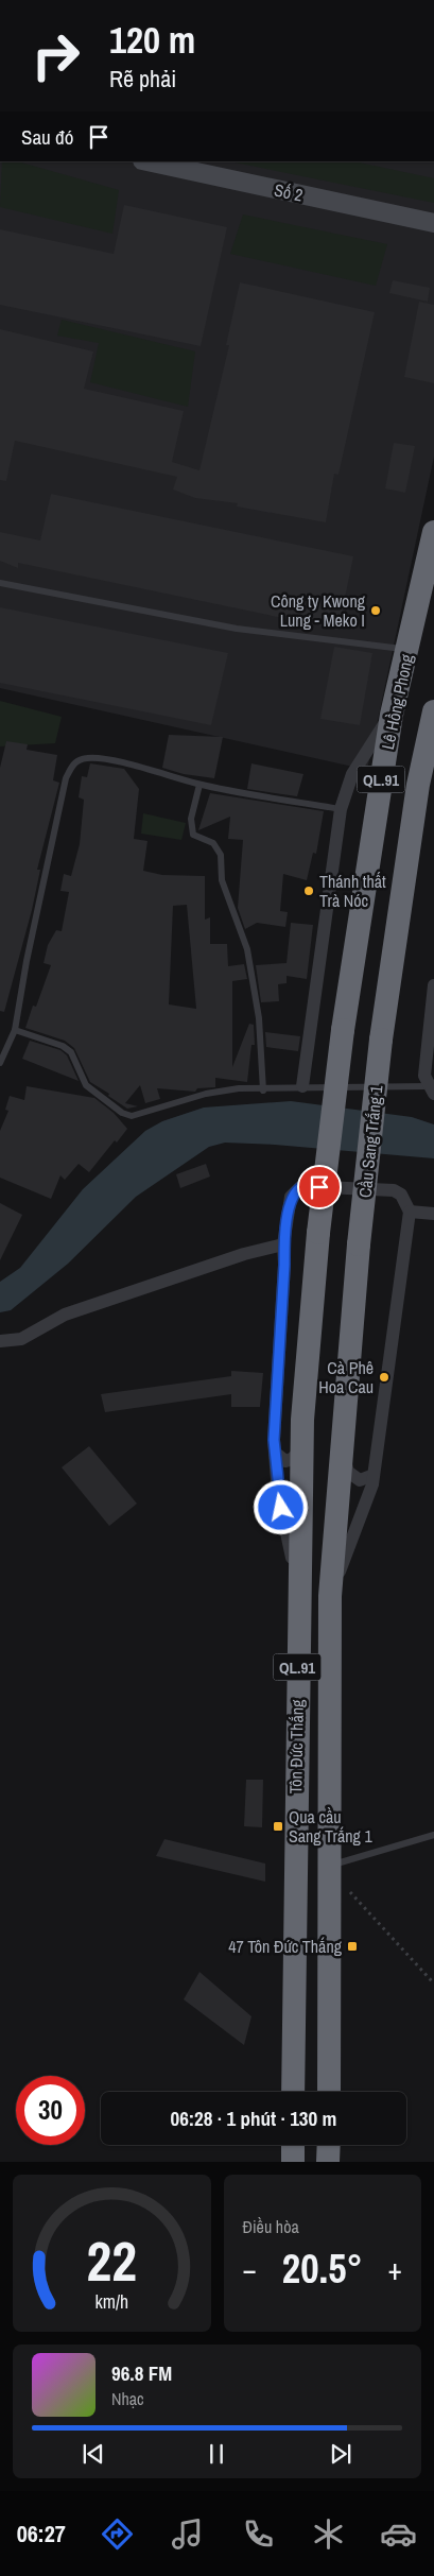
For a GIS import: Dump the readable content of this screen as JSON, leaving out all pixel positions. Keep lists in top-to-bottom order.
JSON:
{
  "streets": {
    "highway": [
      "Lê Hồng Phong",
      "QL.91",
      "Cầu Sang Trắng 1",
      "Tôn Đức Thắng"
    ],
    "street": ["Số 2"]
  },
  "crossings": [
    ["Lê Hồng Phong", "Tôn Đức Thắng"],
    ["Cầu Sang Trắng 1", "Tôn Đức Thắng"]
  ],
  "places": {
    "other": ["Công ty Kwong Lung - Meko I", "Thánh thất Trà Nóc", "Cà Phê Hoa Cau"],
    "transit": ["Qua cầu Sang Trắng 1", "47 Tôn Đức Thắng"]
  },
  "page": {
    "turn": ["120 m", "Rẽ phải"],
    "then": "Sau đó",
    "limit": "30",
    "trip": "06:28 · 1 phút · 130 m",
    "tile": "Điều hòa",
    "heat": ["−", "20.5°", "+"],
    "song": ["96.8 FM", "Nhạc"],
    "tabs": "06:27",
    "gauge": ["22", "km/h"]
  }
}
